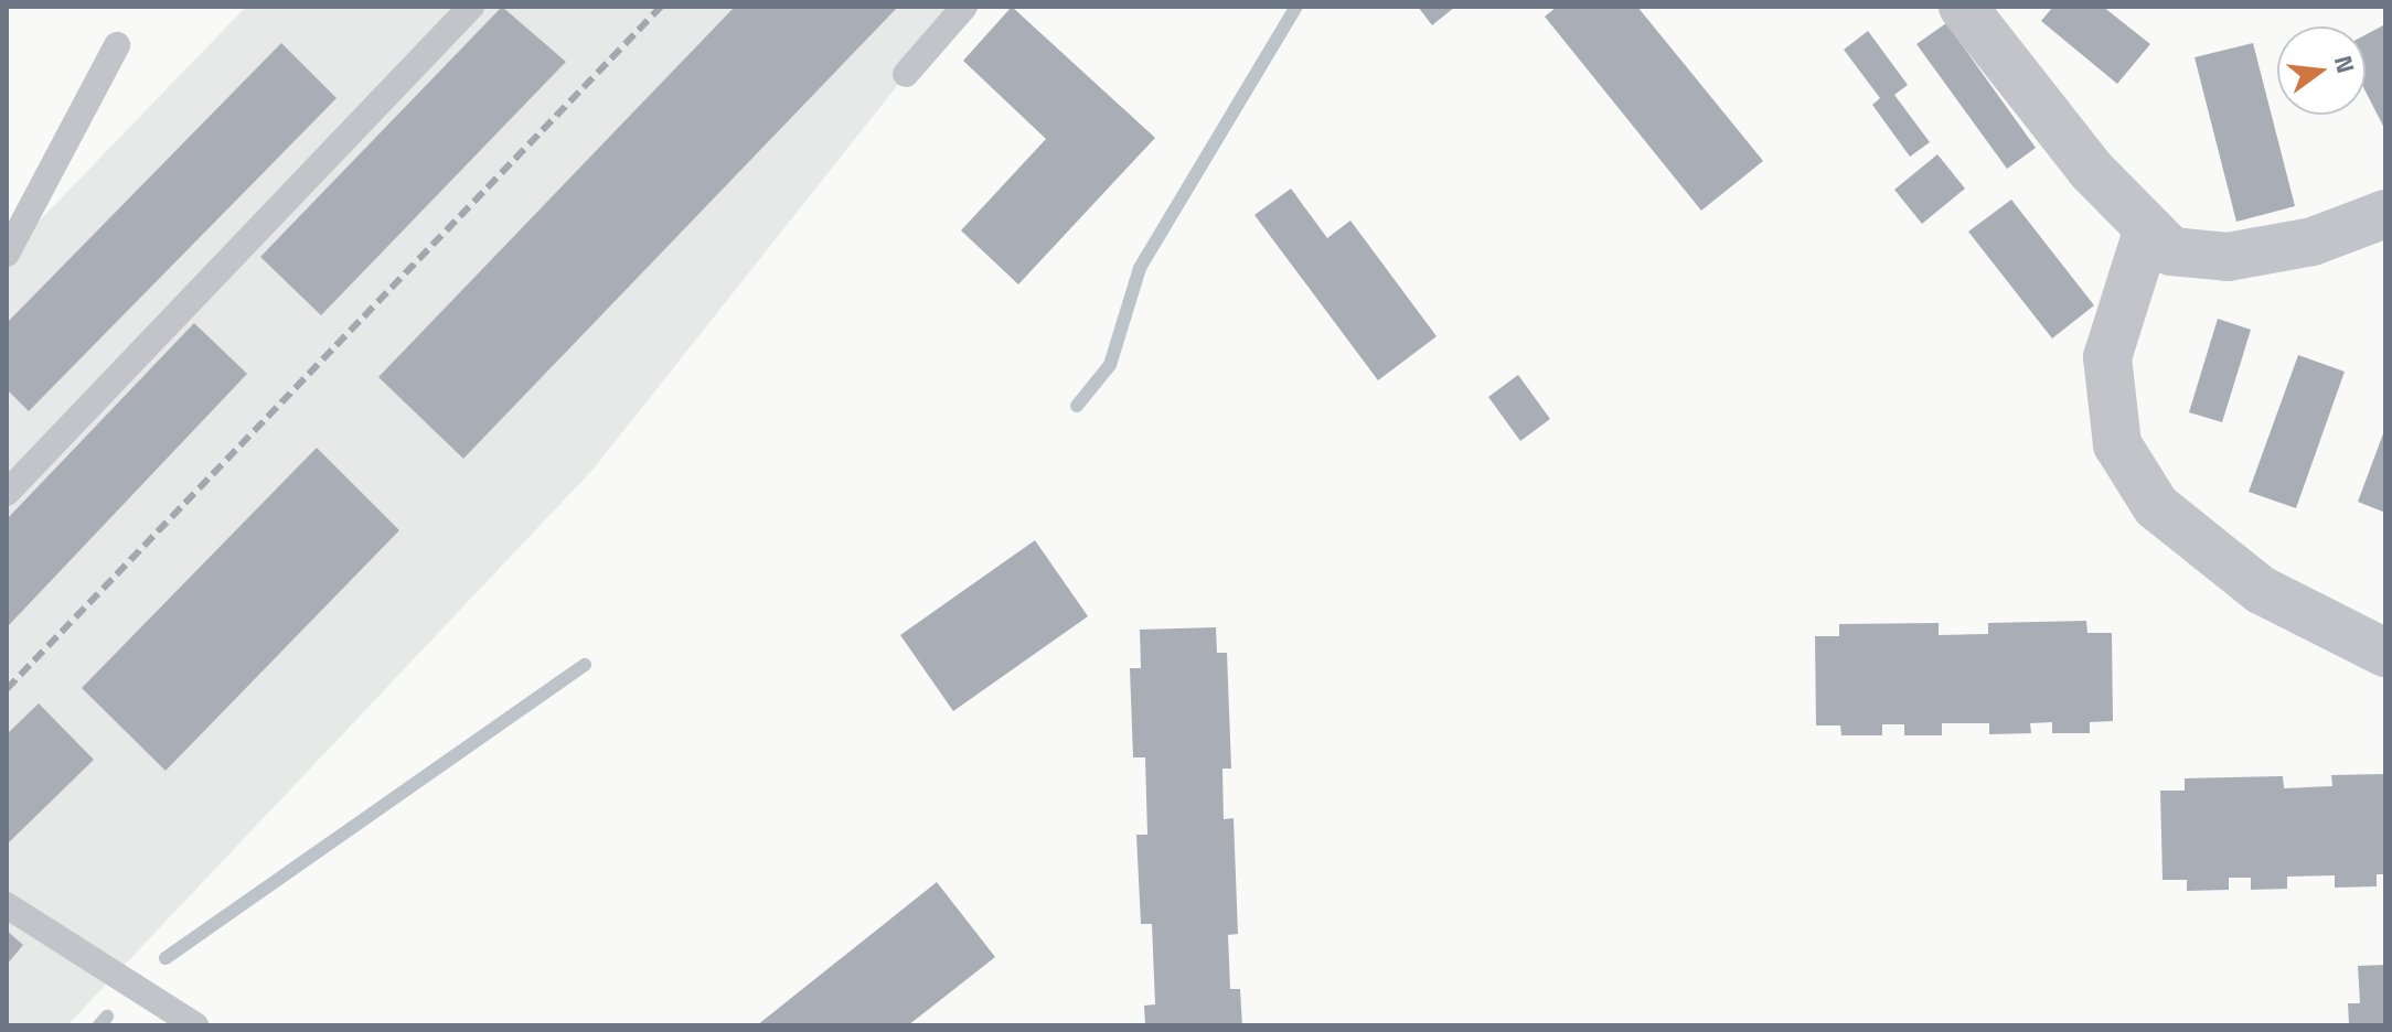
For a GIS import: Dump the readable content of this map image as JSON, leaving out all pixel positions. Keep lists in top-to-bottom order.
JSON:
{
  "north": "right"
}
